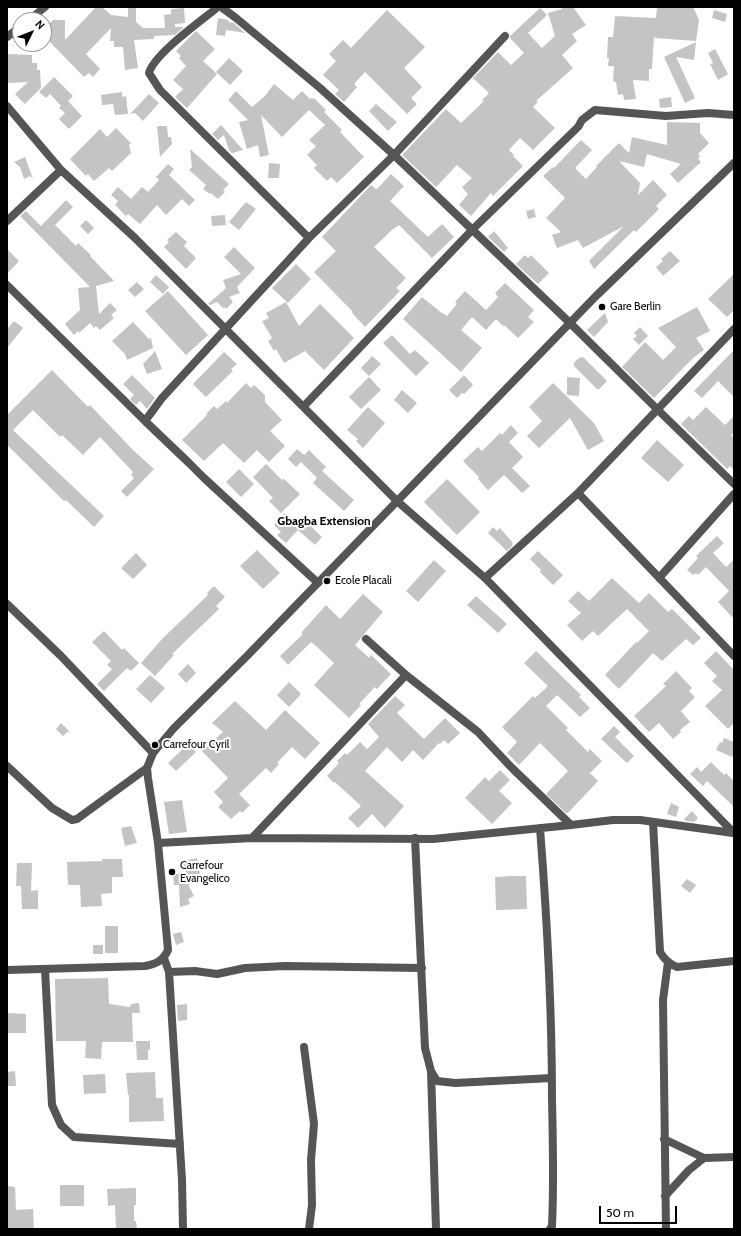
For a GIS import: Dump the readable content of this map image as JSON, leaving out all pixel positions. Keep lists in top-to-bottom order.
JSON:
{
  "districts": ["Gbagba Extension"],
  "places": [
    "Gare Berlin",
    "Ecole Placali",
    "Carrefour Cyril",
    "Carrefour Evangelico"
  ],
  "scale_bar": "50 m",
  "north": "top right"
}
